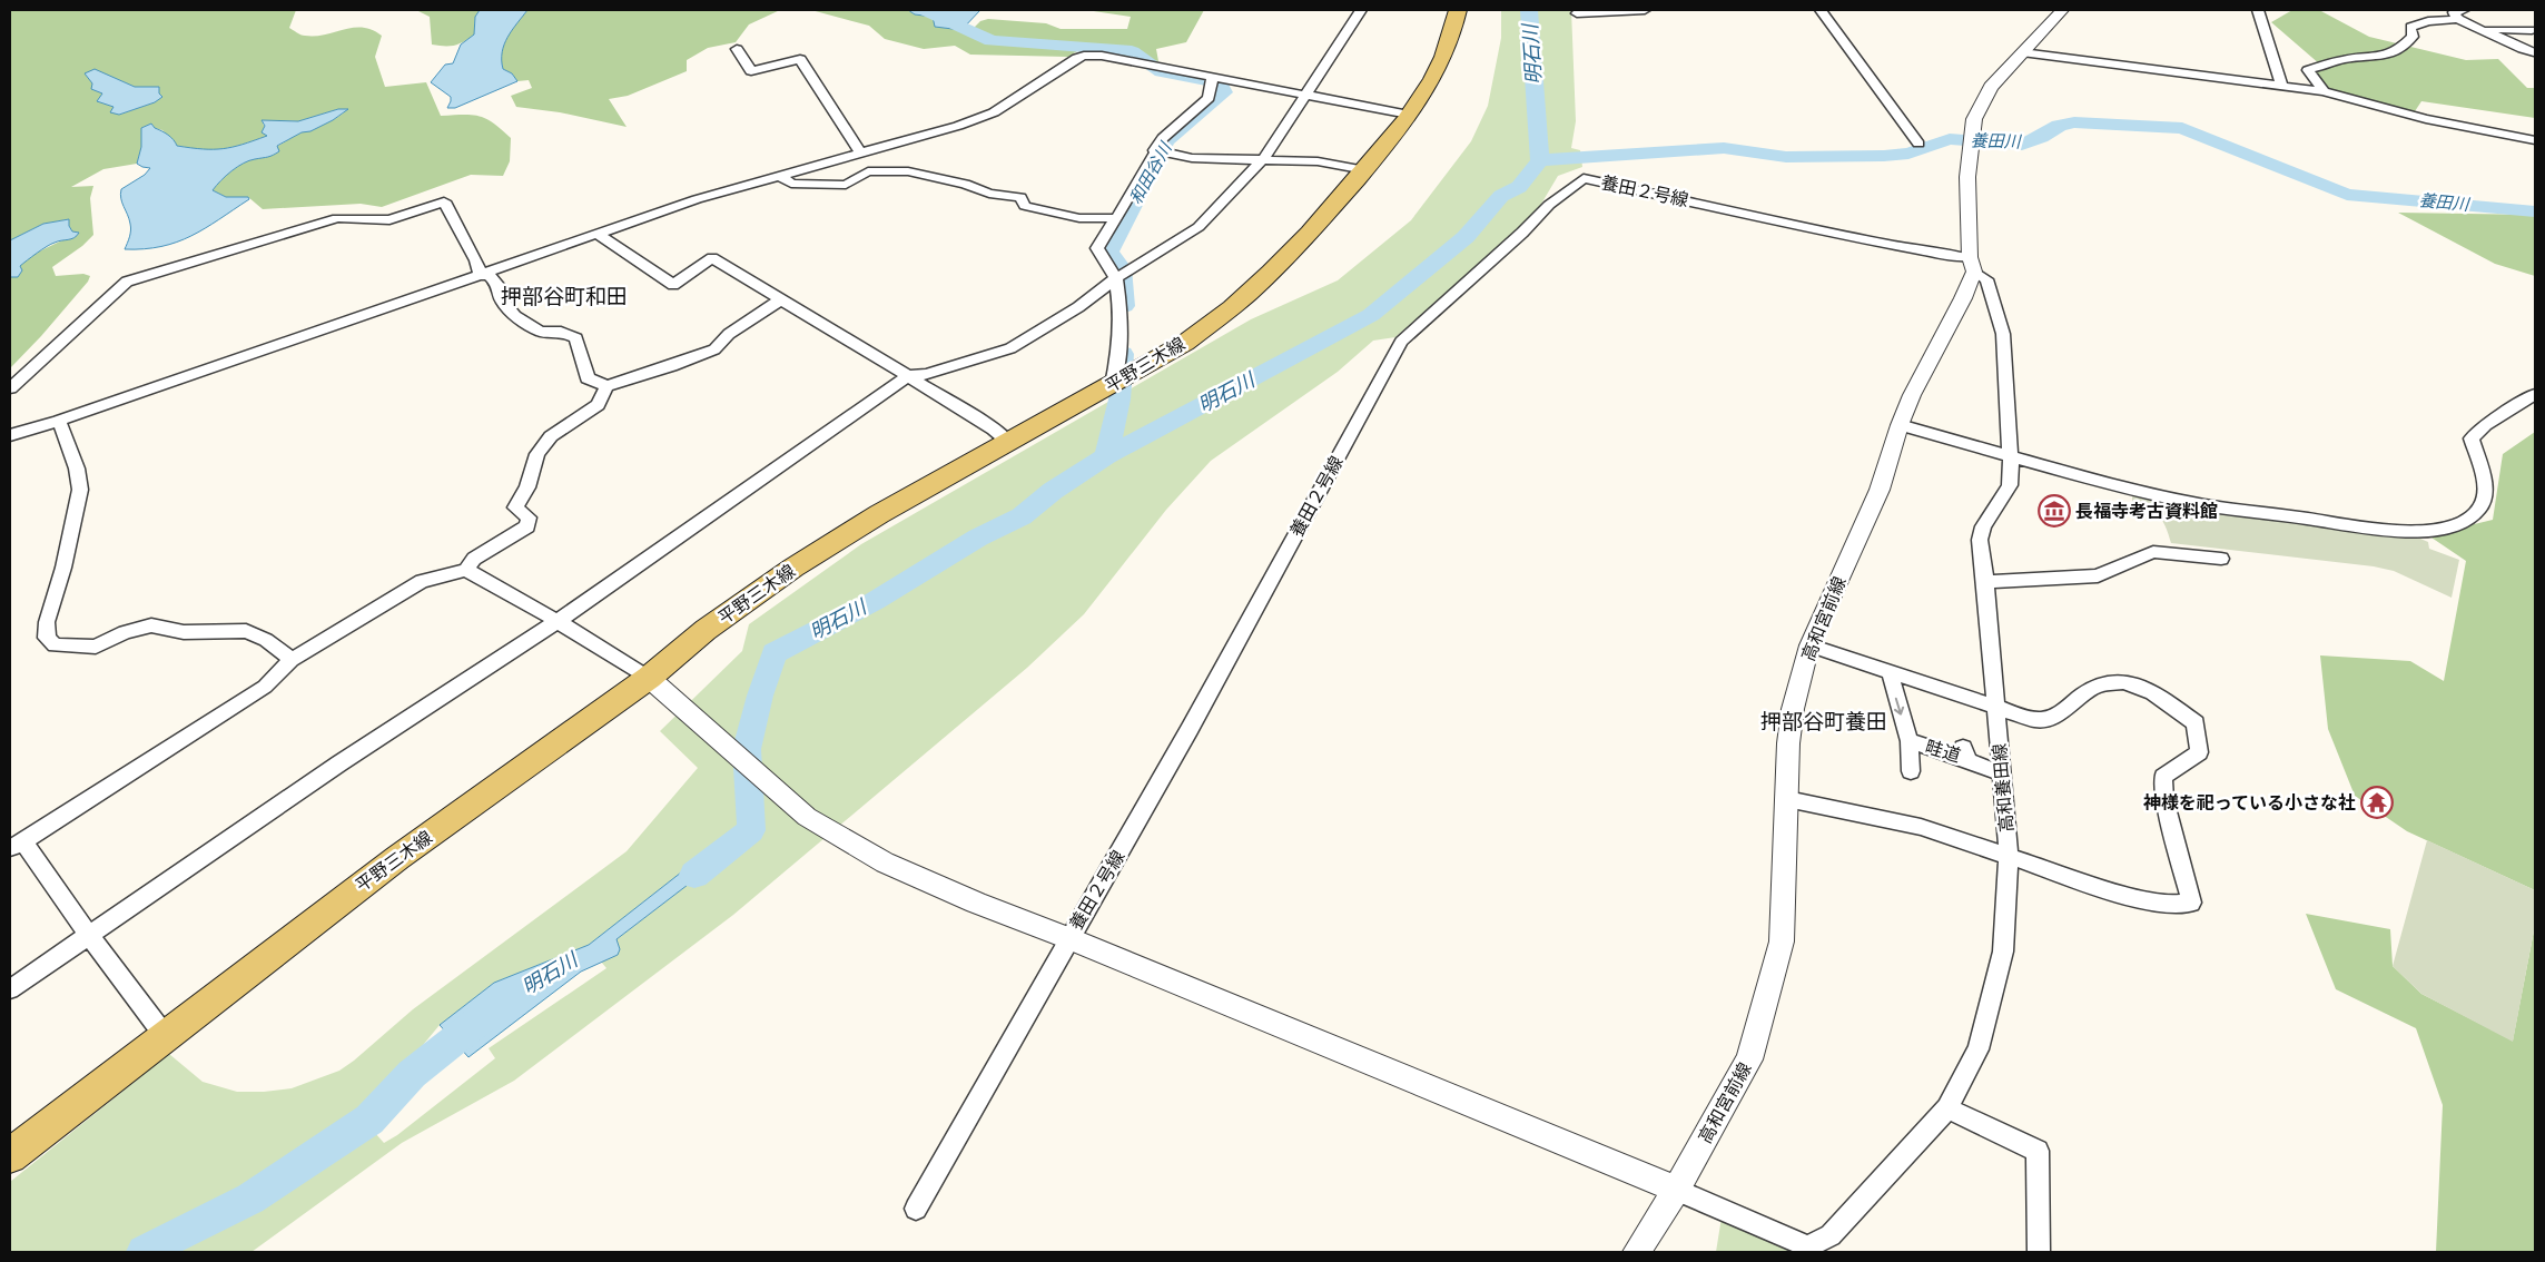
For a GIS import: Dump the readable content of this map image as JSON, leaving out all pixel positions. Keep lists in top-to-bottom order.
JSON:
{
  "streets": {
    "main road": ["平野三木線"],
    "street": [
      "養田２号線",
      "高和宮前線",
      "畦道",
      "高和養田線"
    ]
  },
  "crossings": [
    ["養田２号線", "高和宮前線"],
    ["養田２号線", "高和養田線"],
    ["高和宮前線", "高和養田線"],
    ["畦道", "高和養田線"]
  ],
  "one_way": ["畦道"],
  "districts": ["押部谷町和田", "押部谷町養田"],
  "water": ["明石川", "養田川", "和田谷川"],
  "places": {
    "museum": ["長福寺考古資料館"],
    "temple": ["神様を祀っている小さな社"]
  }
}
